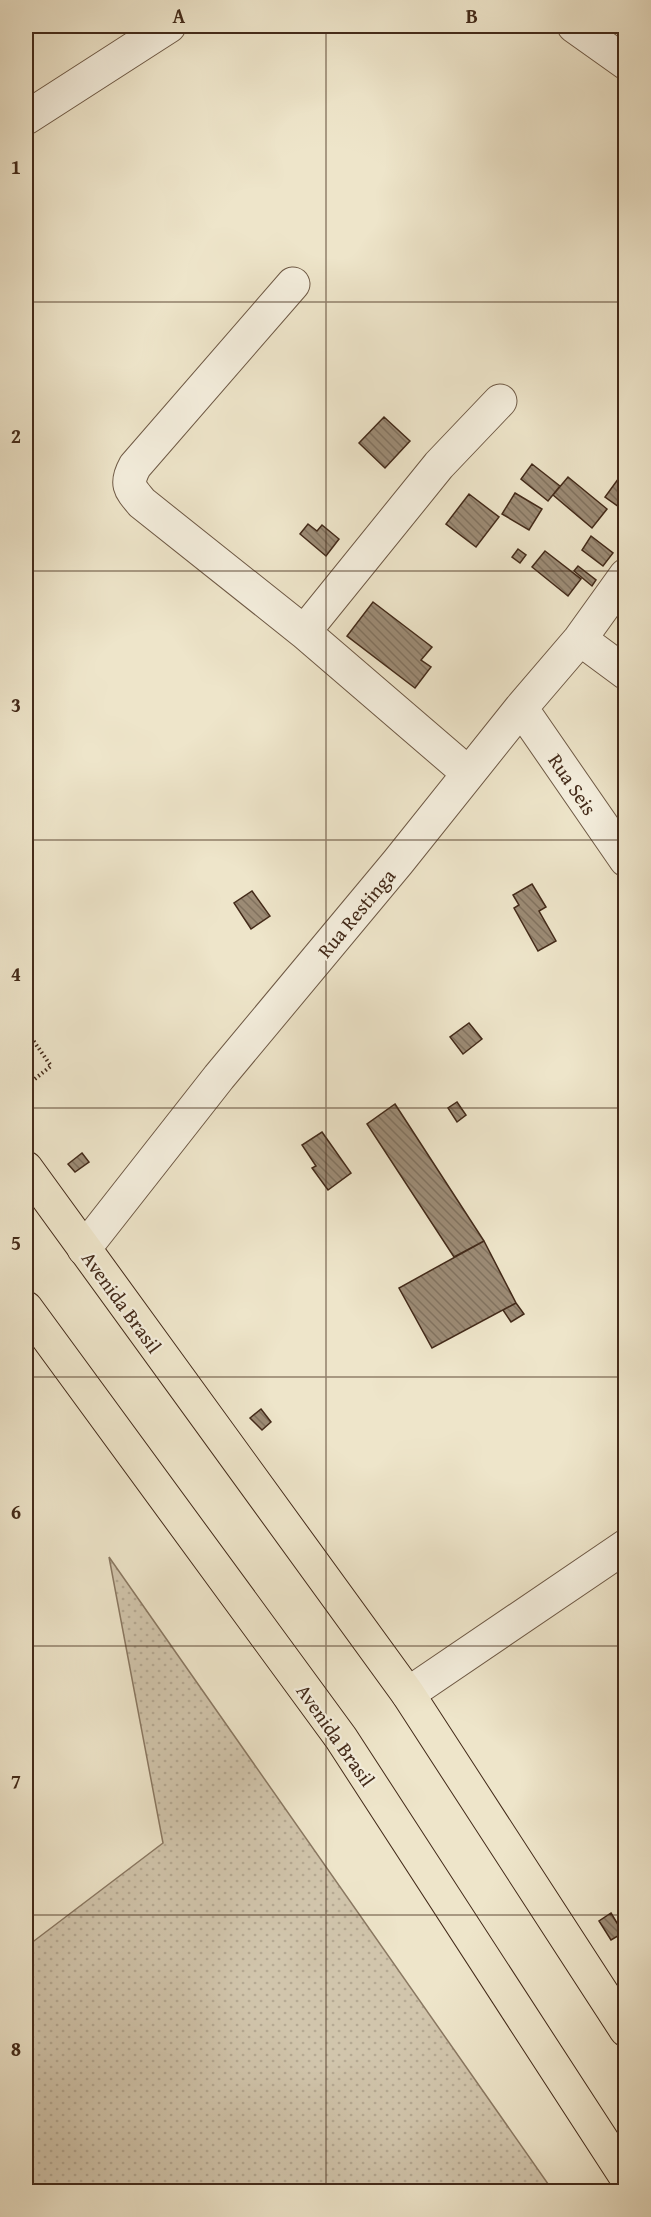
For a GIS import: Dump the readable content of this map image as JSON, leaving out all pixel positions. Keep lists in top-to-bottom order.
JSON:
{
  "streets": {
    "highway": ["Avenida Brasil"],
    "street": ["Rua Seis", "Rua Restinga"]
  },
  "crossings": [
    ["Rua Seis", "Rua Restinga"],
    ["Rua Restinga", "Avenida Brasil"]
  ],
  "grid": {
    "columns": ["A", "B"],
    "rows": [
      "1",
      "2",
      "3",
      "4",
      "5",
      "6",
      "7",
      "8"
    ]
  }
}
